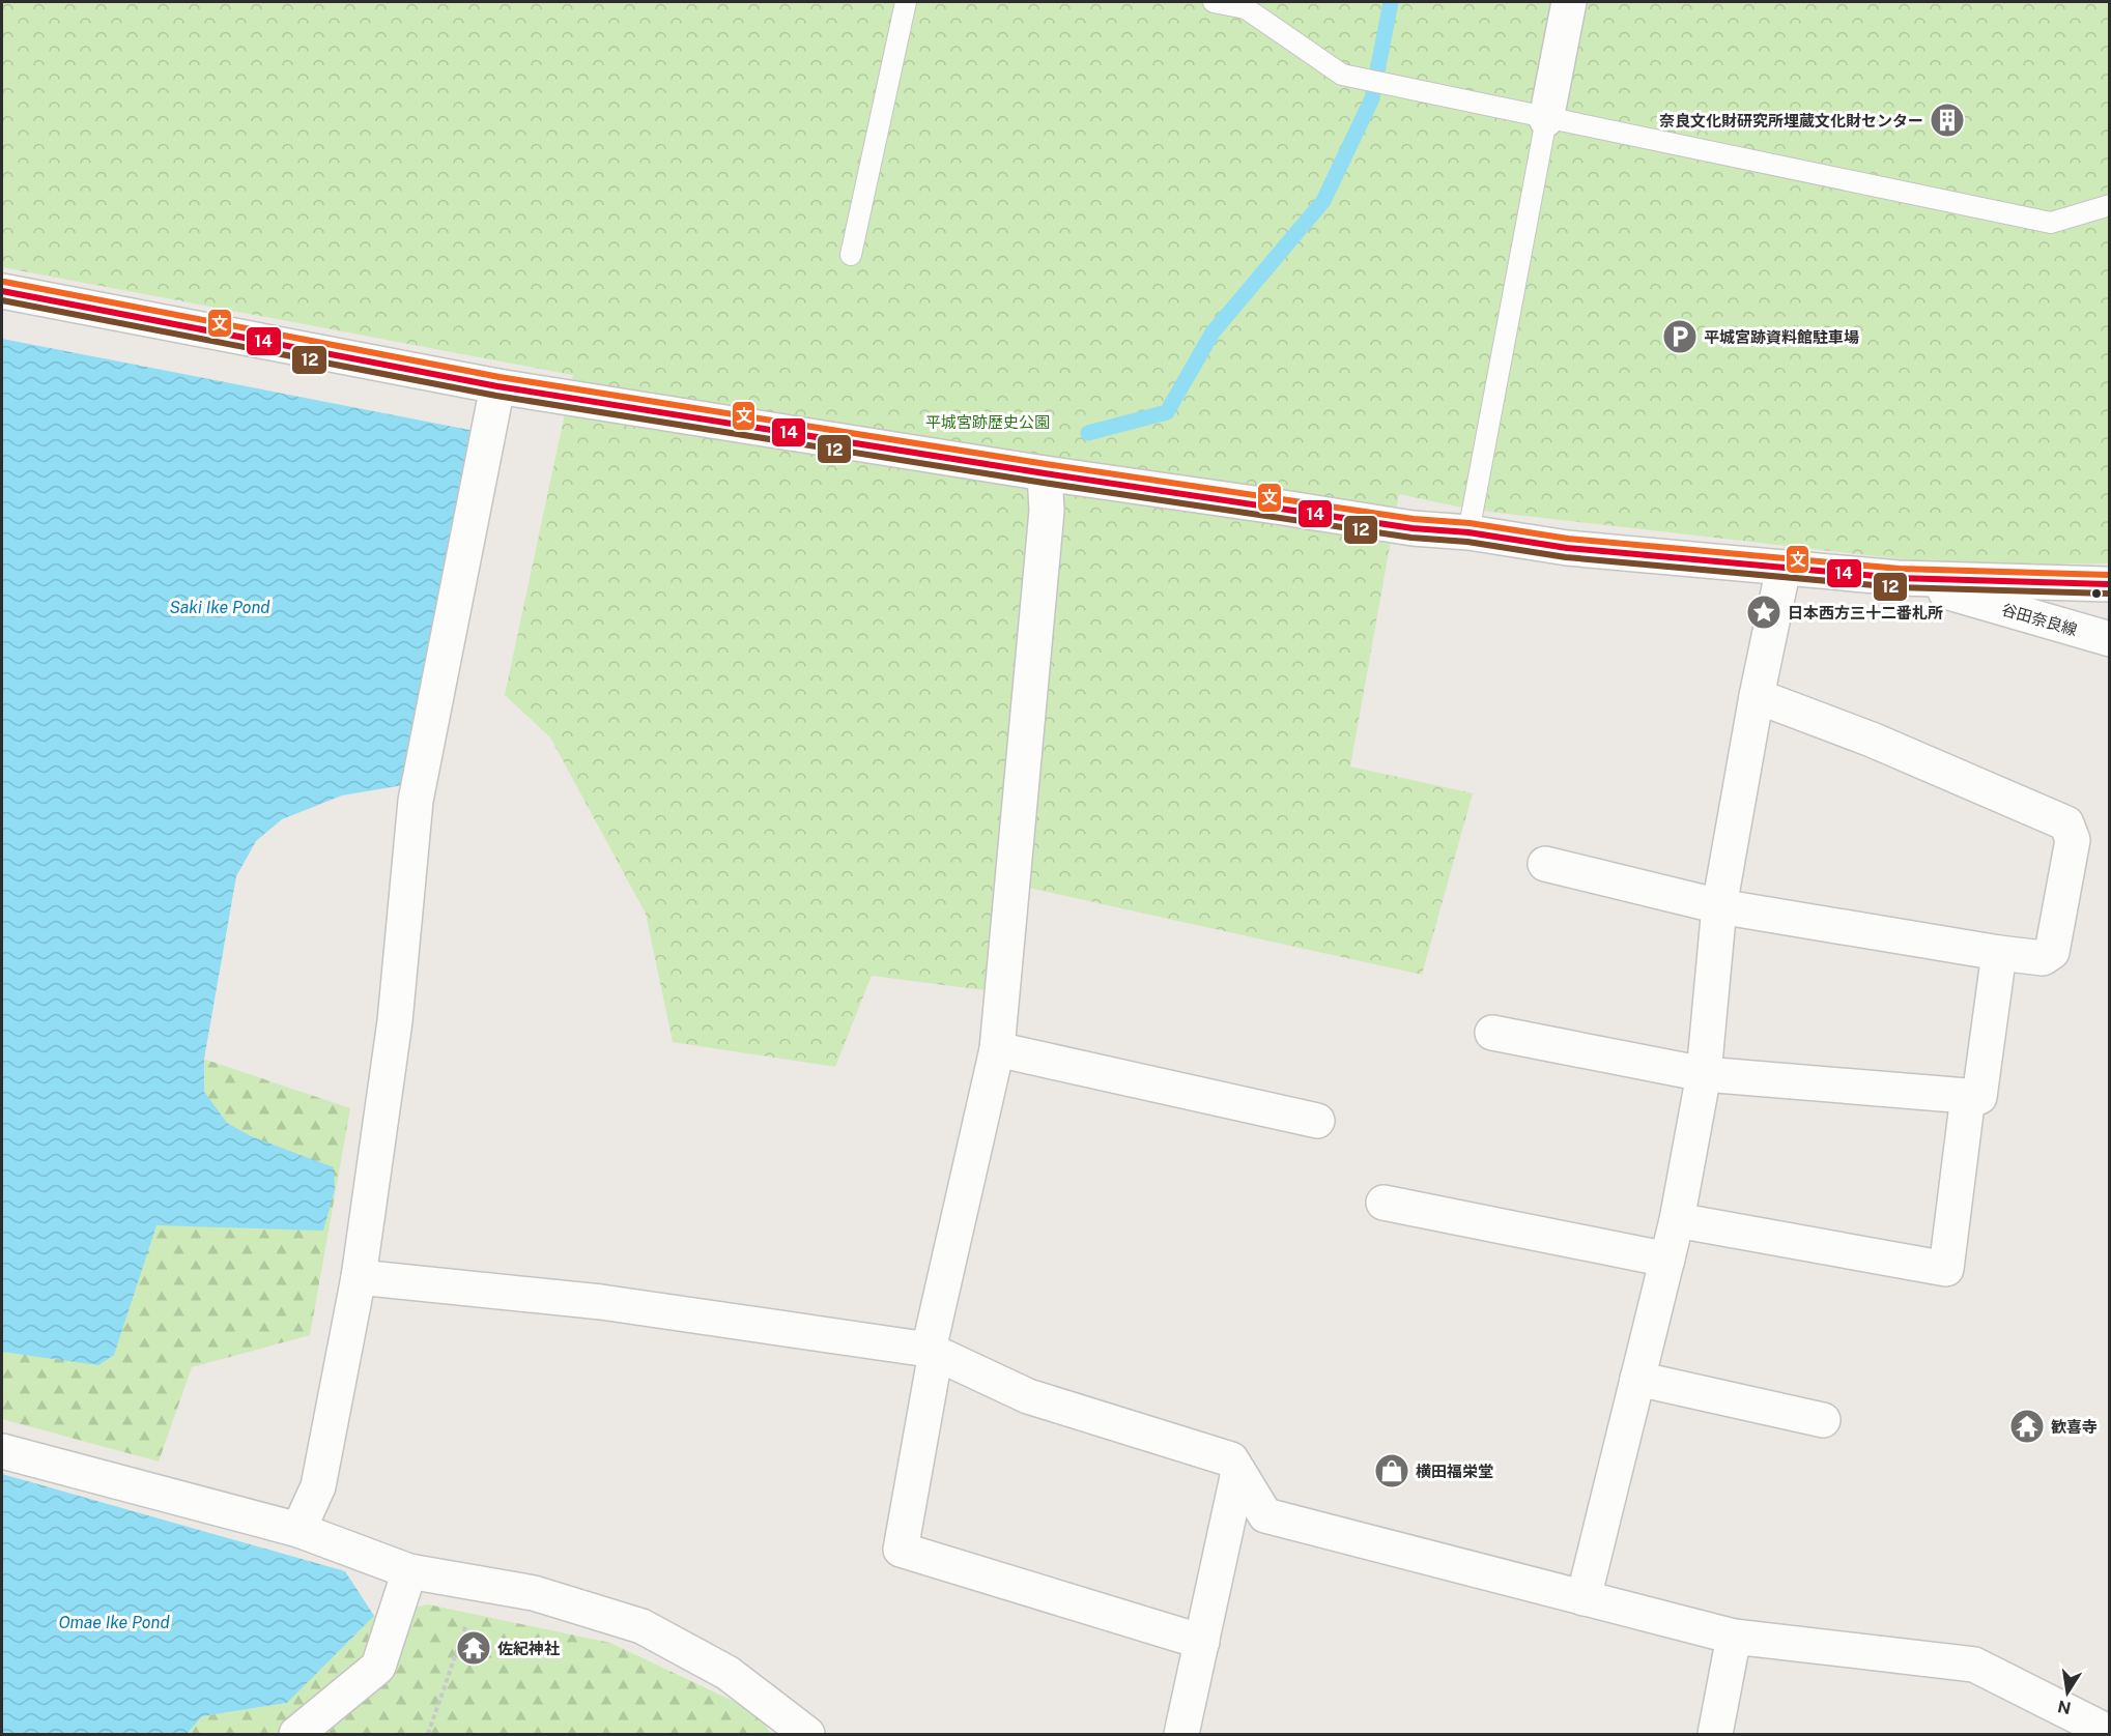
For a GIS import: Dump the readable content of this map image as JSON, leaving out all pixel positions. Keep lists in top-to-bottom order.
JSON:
{
  "streets": {
    "street": ["谷田奈良線"]
  },
  "water": ["Saki Ike Pond", "Omae Ike Pond"],
  "parks": ["平城宮跡歴史公園"],
  "places": {
    "building": ["奈良文化財研究所埋蔵文化財センター"],
    "parking": ["平城宮跡資料館駐車場"],
    "place": ["日本西方三十二番札所"],
    "temple": ["歓喜寺", "佐紀神社"],
    "shop": ["横田福栄堂"]
  },
  "lines": ["transit line 文", "transit line 14", "transit line 12"],
  "north": "bottom"
}
